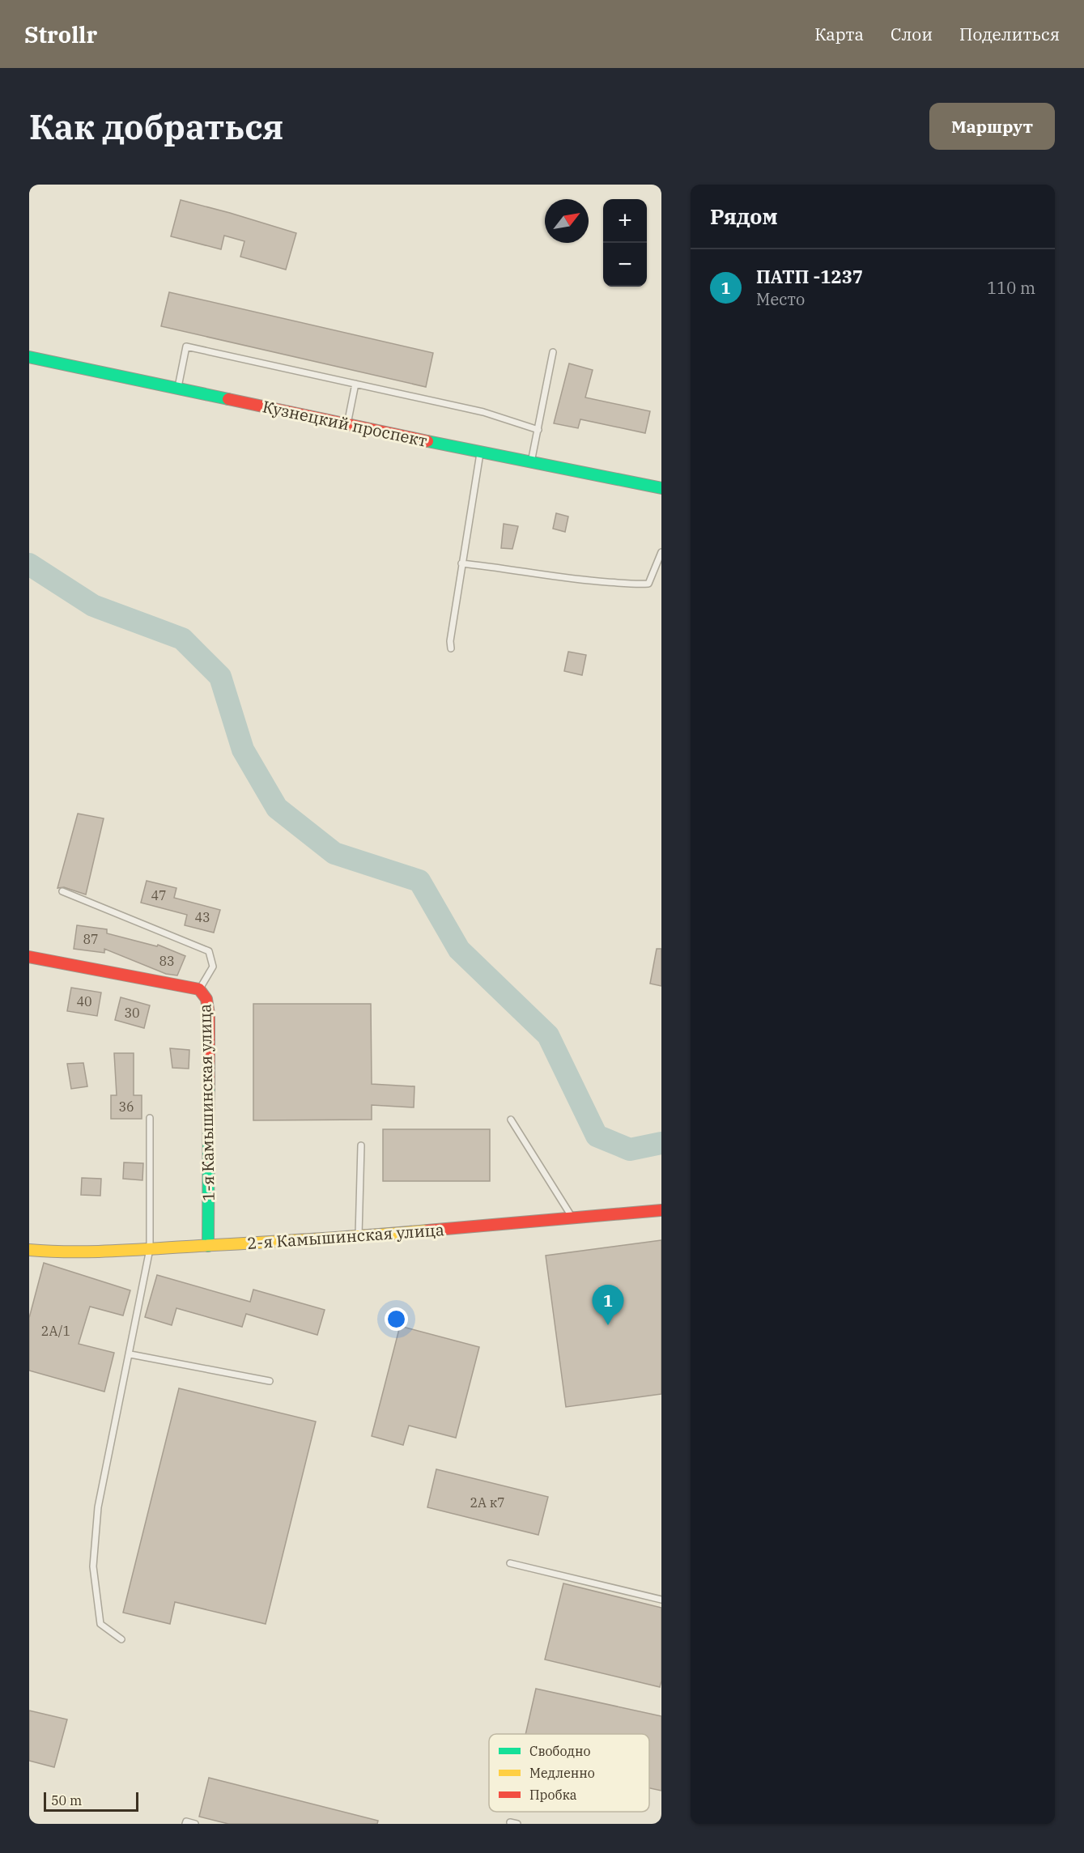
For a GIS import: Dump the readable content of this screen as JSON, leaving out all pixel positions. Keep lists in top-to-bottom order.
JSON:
{
  "streets": {
    "street": ["Кузнецкий проспект", "1-я Камышинская улица", "2-я Камышинская улица"]
  },
  "crossings": [
    ["1-я Камышинская улица", "2-я Камышинская улица"]
  ],
  "house_numbers": [
    "47",
    "43",
    "87",
    "83",
    "40",
    "30",
    "36",
    "2А/1",
    "2А к7"
  ],
  "legend": ["Свободно", "Медленно", "Пробка"],
  "scale_bar": "50 m",
  "north": "top right",
  "page": {
    "header": "Strollr",
    "nav": ["Карта", "Слои", "Поделиться"],
    "buttons": "Маршрут",
    "title": "Как добраться",
    "heading": "Рядом",
    "map_buttons": ["+", "−"],
    "list": [
      {
        "mark": "1",
        "name": "ПАТП -1237",
        "note": "Место",
        "value": "110 m"
      }
    ],
    "pins": "1",
    "scale": "50 m"
  }
}
